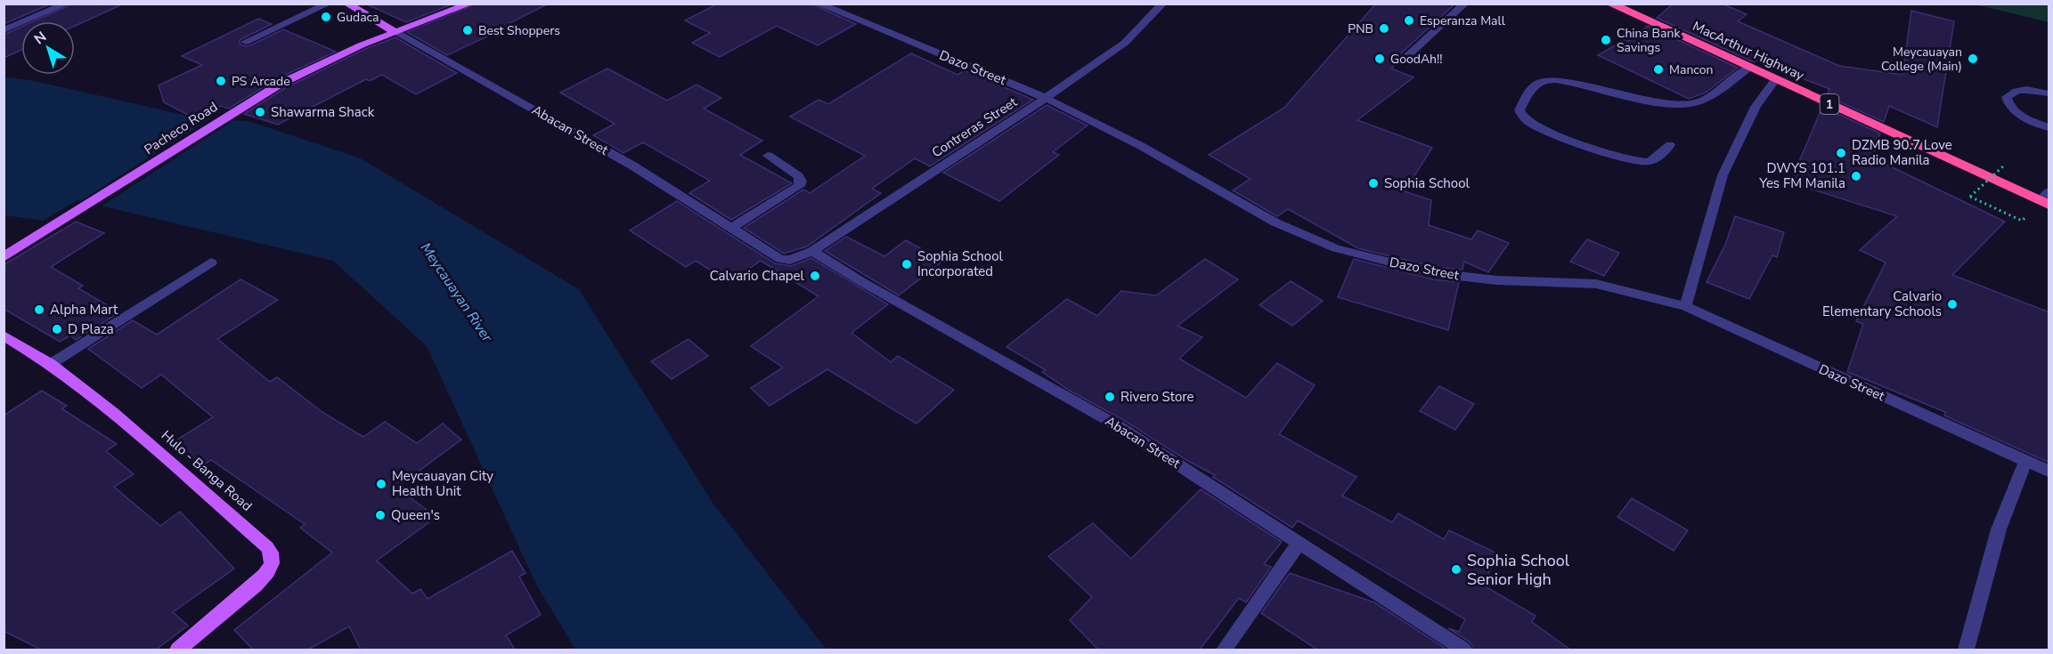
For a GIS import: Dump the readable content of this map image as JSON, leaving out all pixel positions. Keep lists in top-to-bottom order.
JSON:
{
  "streets": {
    "highway": ["MacArthur Highway", "1"],
    "main road": ["Pacheco Road", "Abacan Street", "Hulo - Banga Road"],
    "street": ["Dazo Street", "Contreras Street"]
  },
  "crossings": [
    ["Dazo Street", "Contreras Street"],
    ["Contreras Street", "Abacan Street"],
    ["Pacheco Road", "Abacan Street"]
  ],
  "water": ["Meycauayan River"],
  "places": [
    "Gudaca",
    "Esperanza Mall",
    "PNB",
    "Best Shoppers",
    "China Bank Savings",
    "GoodAh!!",
    "Meycauayan College (Main)",
    "Mancon",
    "PS Arcade",
    "Shawarma Shack",
    "DZMB 90.7 Love Radio Manila",
    "DWYS 101.1 Yes FM Manila",
    "Sophia School",
    "Sophia School Incorporated",
    "Calvario Chapel",
    "Calvario Elementary Schools",
    "Alpha Mart",
    "D Plaza",
    "Rivero Store",
    "Meycauayan City Health Unit",
    "Queen's",
    "Sophia School Senior High"
  ],
  "north": "top left"
}
